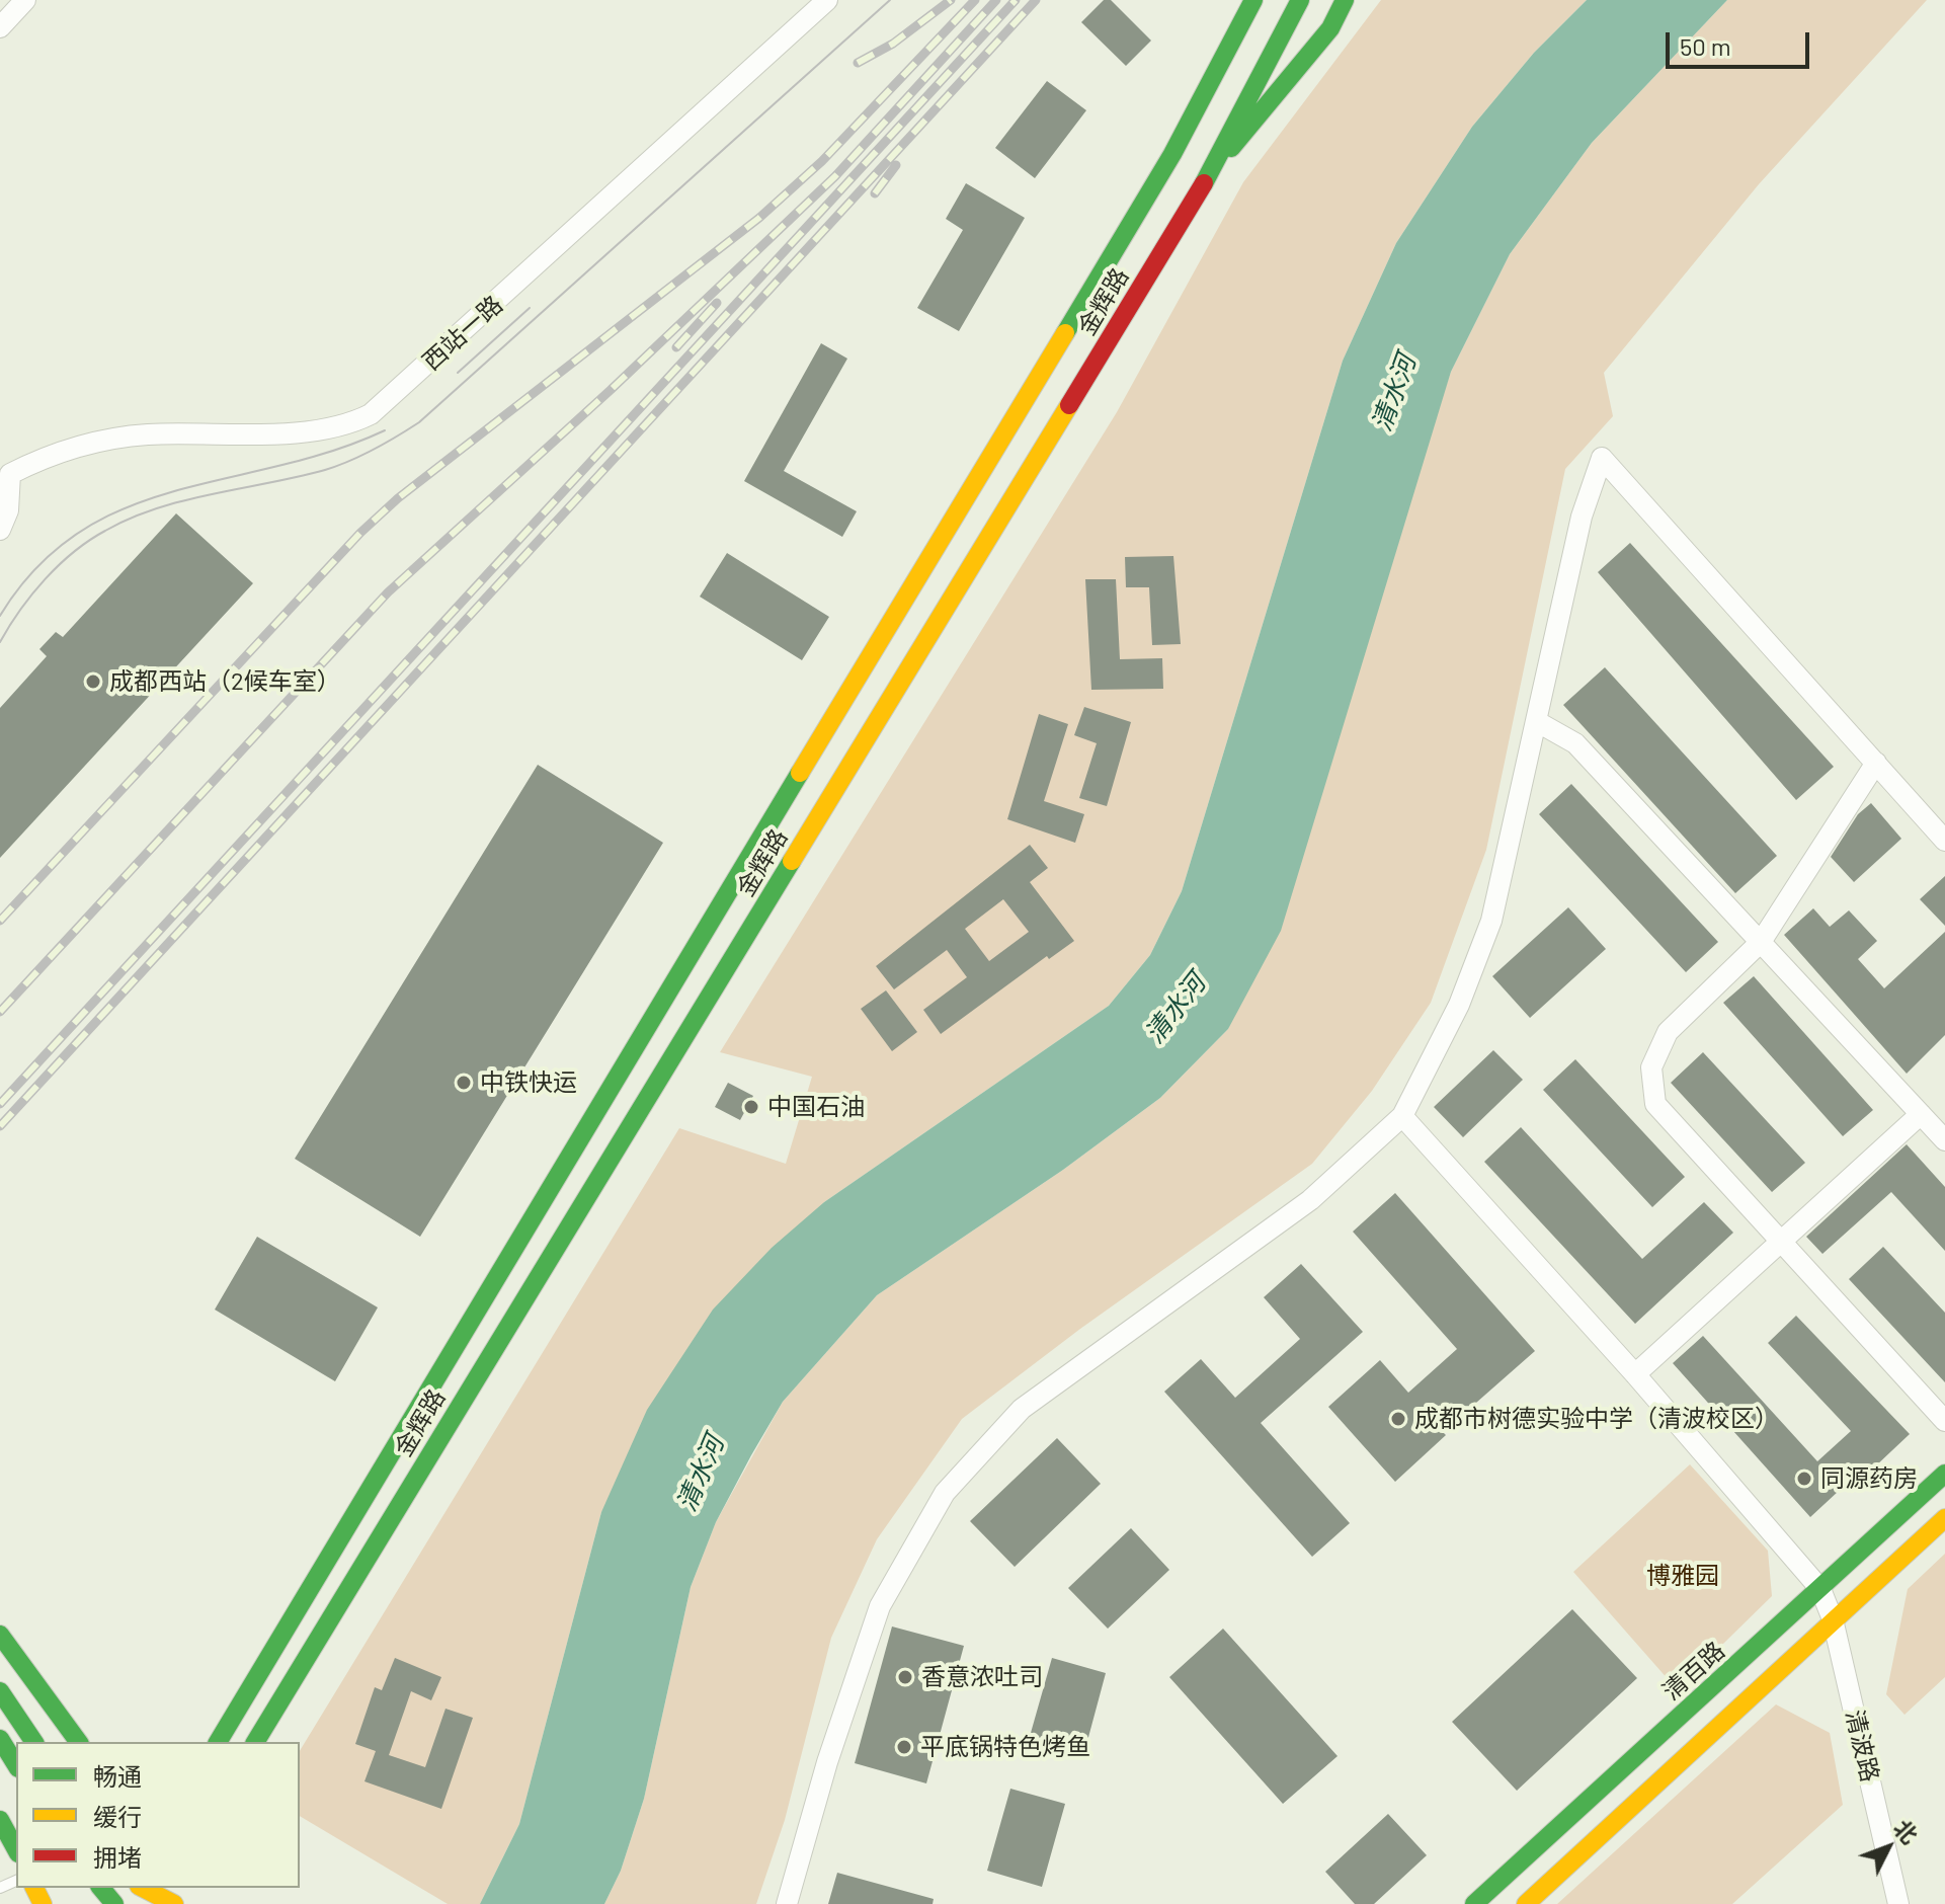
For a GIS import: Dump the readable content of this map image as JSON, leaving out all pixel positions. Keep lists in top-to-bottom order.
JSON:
{
  "streets": {
    "main road": ["金辉路", "清百路"],
    "street": ["西站一路", "清波路"]
  },
  "crossings": [
    ["清百路", "清波路"]
  ],
  "water": ["清水河"],
  "parks": ["博雅园"],
  "places": [
    "成都西站（2候车室）",
    "中铁快运",
    "中国石油",
    "成都市树德实验中学（清波校区）",
    "同源药房",
    "香意浓吐司",
    "平底锅特色烤鱼"
  ],
  "legend": ["畅通", "缓行", "拥堵"],
  "scale_bar": "50 m",
  "north": "top right"
}
